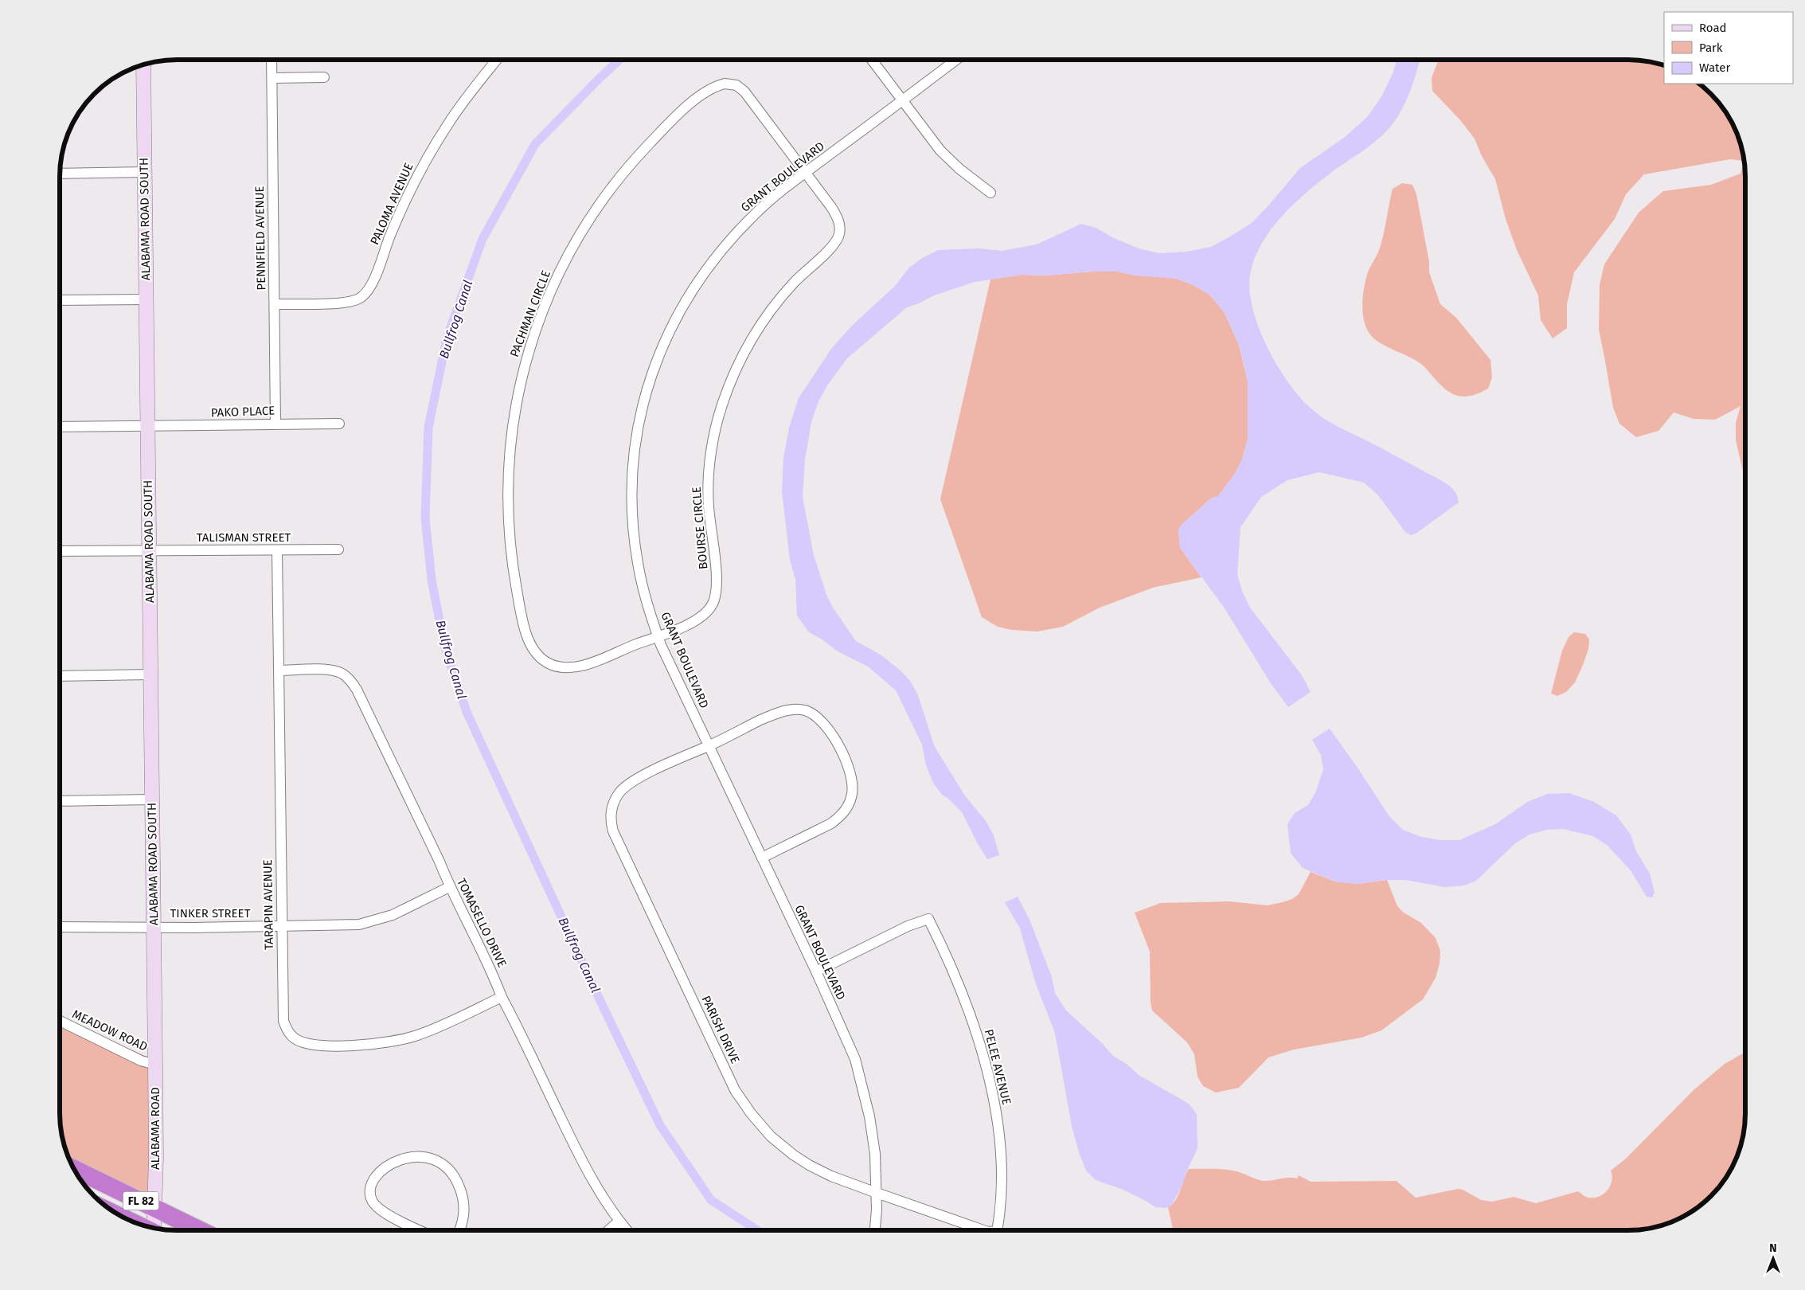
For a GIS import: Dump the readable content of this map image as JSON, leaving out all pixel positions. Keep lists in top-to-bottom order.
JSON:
{
  "streets": {
    "highway": ["FL 82"],
    "street": [
      "GRANT BOULEVARD",
      "PALOMA AVENUE",
      "ALABAMA ROAD SOUTH",
      "PENNFIELD AVENUE",
      "PACHMAN CIRCLE",
      "PAKO PLACE",
      "BOURSE CIRCLE",
      "TALISMAN STREET",
      "TARAPIN AVENUE",
      "TINKER STREET",
      "TOMASELLO DRIVE",
      "PARISH DRIVE",
      "MEADOW ROAD",
      "PELEE AVENUE",
      "ALABAMA ROAD"
    ]
  },
  "crossings": [
    ["GRANT BOULEVARD", "PACHMAN CIRCLE"],
    ["GRANT BOULEVARD", "BOURSE CIRCLE"],
    ["GRANT BOULEVARD", "PARISH DRIVE"],
    ["GRANT BOULEVARD", "PELEE AVENUE"],
    ["PALOMA AVENUE", "PENNFIELD AVENUE"],
    ["ALABAMA ROAD SOUTH", "PAKO PLACE"],
    ["ALABAMA ROAD SOUTH", "TALISMAN STREET"],
    ["ALABAMA ROAD SOUTH", "TINKER STREET"],
    ["ALABAMA ROAD SOUTH", "ALABAMA ROAD"],
    ["PENNFIELD AVENUE", "PAKO PLACE"],
    ["PACHMAN CIRCLE", "BOURSE CIRCLE"],
    ["TALISMAN STREET", "TARAPIN AVENUE"],
    ["TARAPIN AVENUE", "TINKER STREET"],
    ["TARAPIN AVENUE", "TOMASELLO DRIVE"],
    ["TINKER STREET", "TOMASELLO DRIVE"],
    ["MEADOW ROAD", "ALABAMA ROAD"],
    ["ALABAMA ROAD", "FL 82"]
  ],
  "water": ["Bullfrog Canal"],
  "legend": ["Road", "Park", "Water"],
  "north": "top"
}
